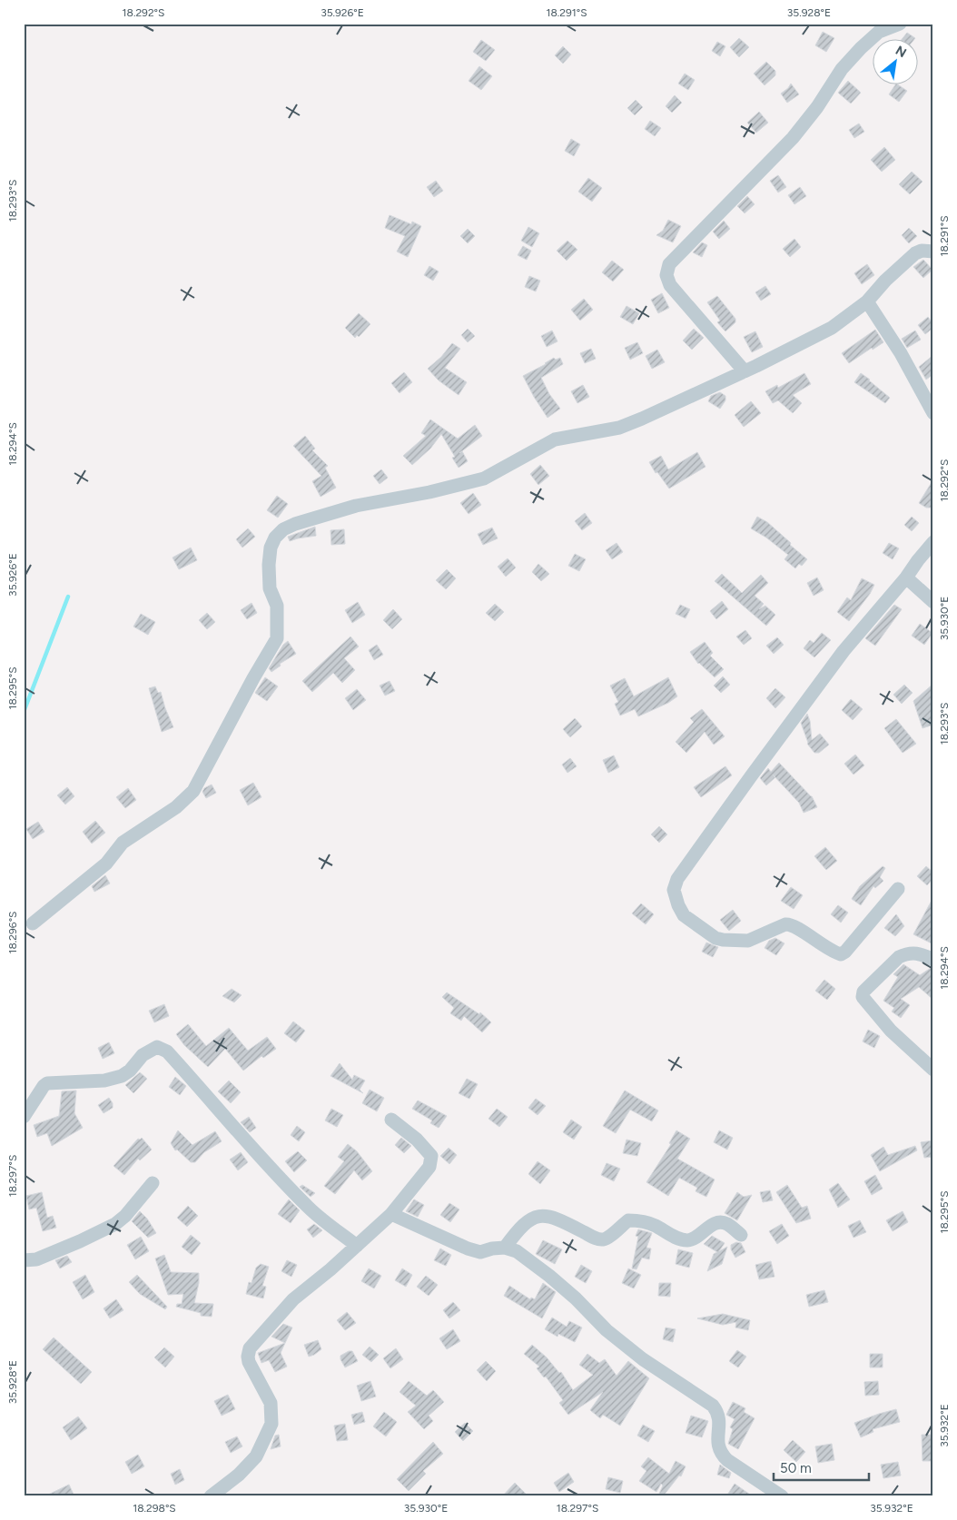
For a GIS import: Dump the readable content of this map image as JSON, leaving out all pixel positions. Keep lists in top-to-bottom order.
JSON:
{
  "scale_bar": "50 m",
  "north": "top right",
  "coordinates": [
    "18.292°S",
    "35.926°E",
    "18.291°S",
    "35.928°E",
    "18.293°S",
    "18.294°S",
    "35.930°E",
    "18.295°S",
    "18.296°S",
    "18.297°S",
    "35.932°E",
    "18.298°S"
  ]
}
